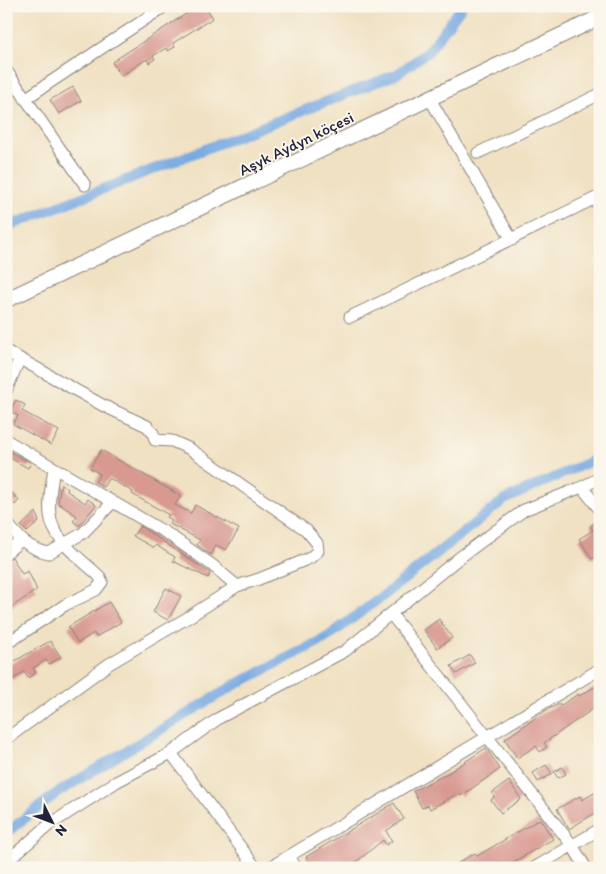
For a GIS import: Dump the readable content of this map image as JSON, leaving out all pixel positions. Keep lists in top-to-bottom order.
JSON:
{
  "streets": {
    "main road": ["Aşyk Aýdyn köçesi"]
  },
  "north": "bottom right"
}
